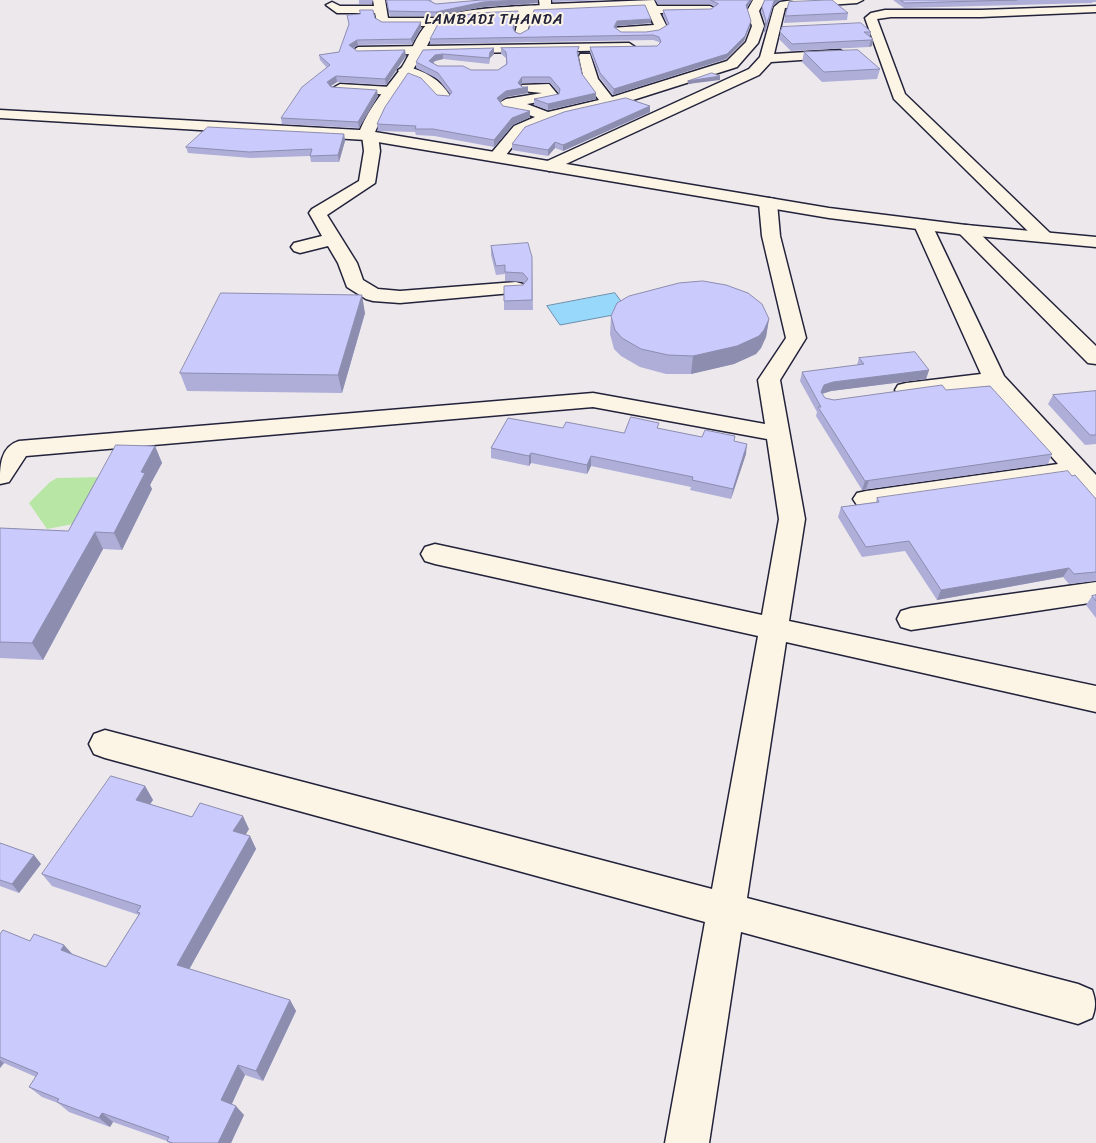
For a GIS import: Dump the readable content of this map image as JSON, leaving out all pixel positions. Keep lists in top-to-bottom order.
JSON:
{
  "districts": ["LAMBADI THANDA"]
}
